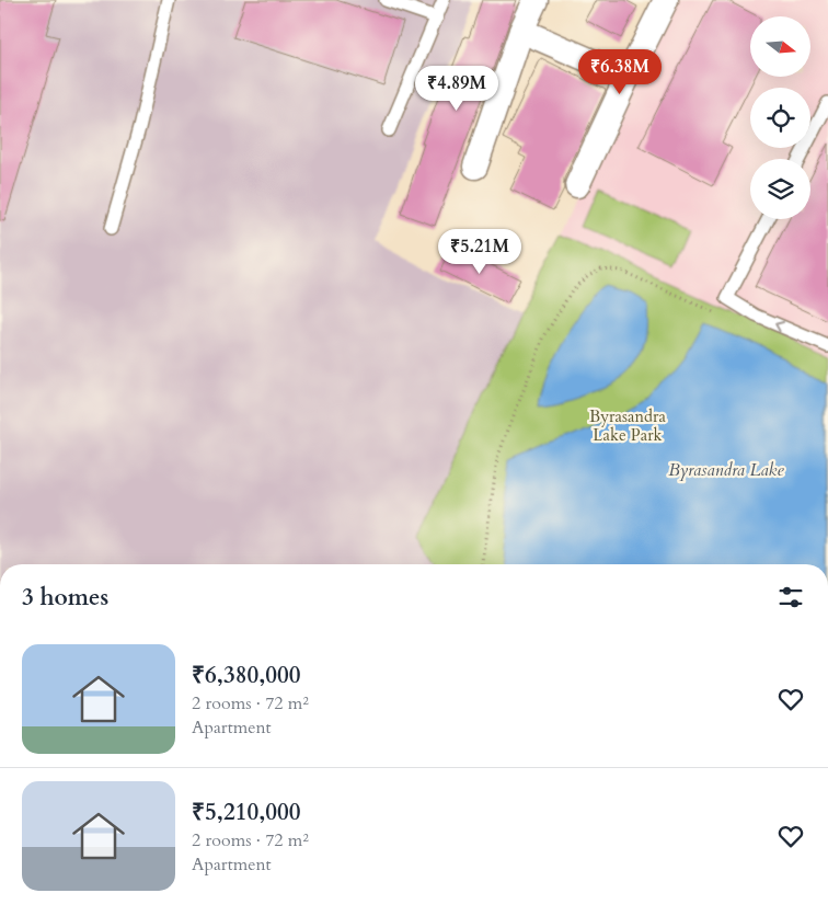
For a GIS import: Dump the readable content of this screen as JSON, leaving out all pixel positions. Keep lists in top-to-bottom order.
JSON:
{
  "water": ["Byrasandra Lake"],
  "parks": ["Byrasandra Lake Park"],
  "north": "right",
  "page": {
    "price": ["₹6.38M", "₹4.89M", "₹5.21M"],
    "heading": "3 homes",
    "list": [
      {
        "name": "₹6,380,000",
        "note": "2 rooms · 72 m² · Apartment"
      },
      {
        "name": "₹5,210,000",
        "note": "2 rooms · 72 m² · Apartment"
      }
    ]
  }
}
